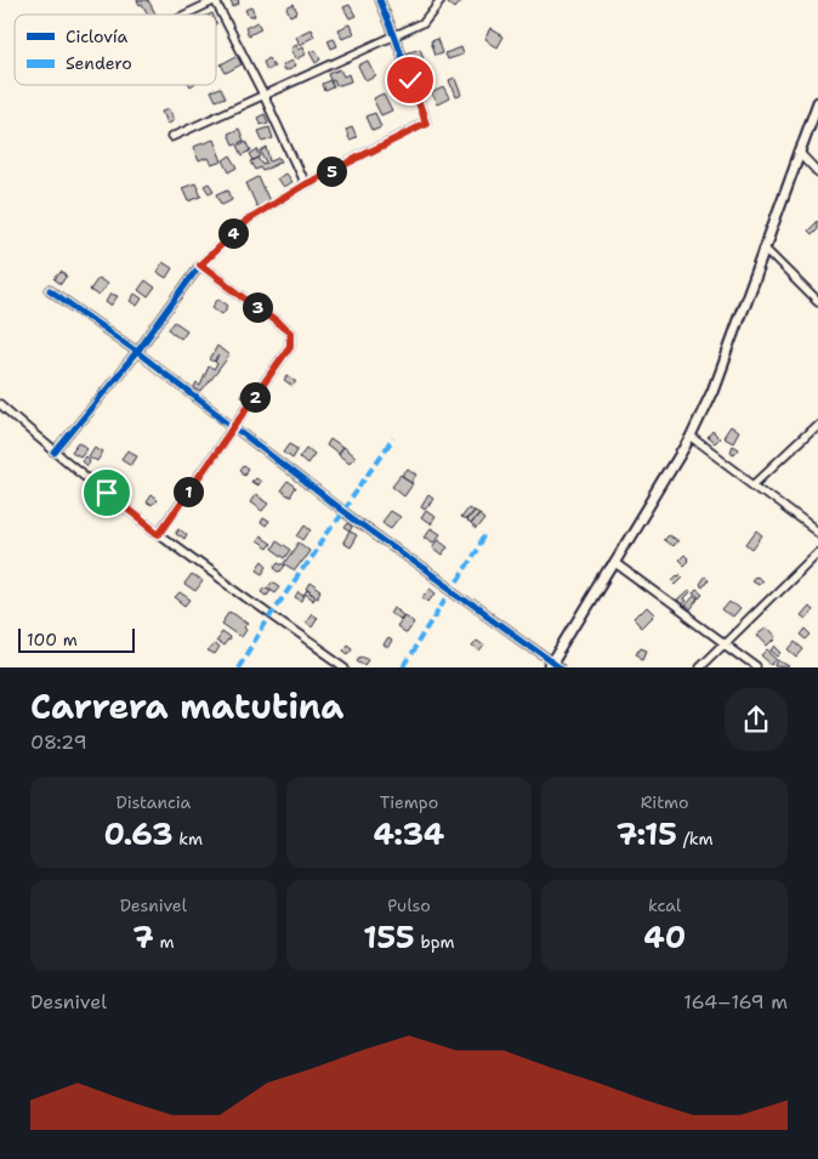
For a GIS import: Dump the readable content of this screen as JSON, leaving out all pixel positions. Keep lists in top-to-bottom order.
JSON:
{
  "legend": ["Ciclovía", "Sendero"],
  "scale_bar": "100 m",
  "page": {
    "pins": [
      "5",
      "4",
      "3",
      "2",
      "1"
    ],
    "scale": "100 m",
    "heading": ["Carrera matutina", "08:29"],
    "stats": [
      ["Distancia", "0.63 km"],
      ["Tiempo", "4:34"],
      ["Ritmo", "7:15 /km"],
      ["Desnivel", "7 m"],
      ["Pulso", "155 bpm"],
      ["kcal", "40"]
    ],
    "chart": ["Desnivel", "164–169 m"]
  }
}
